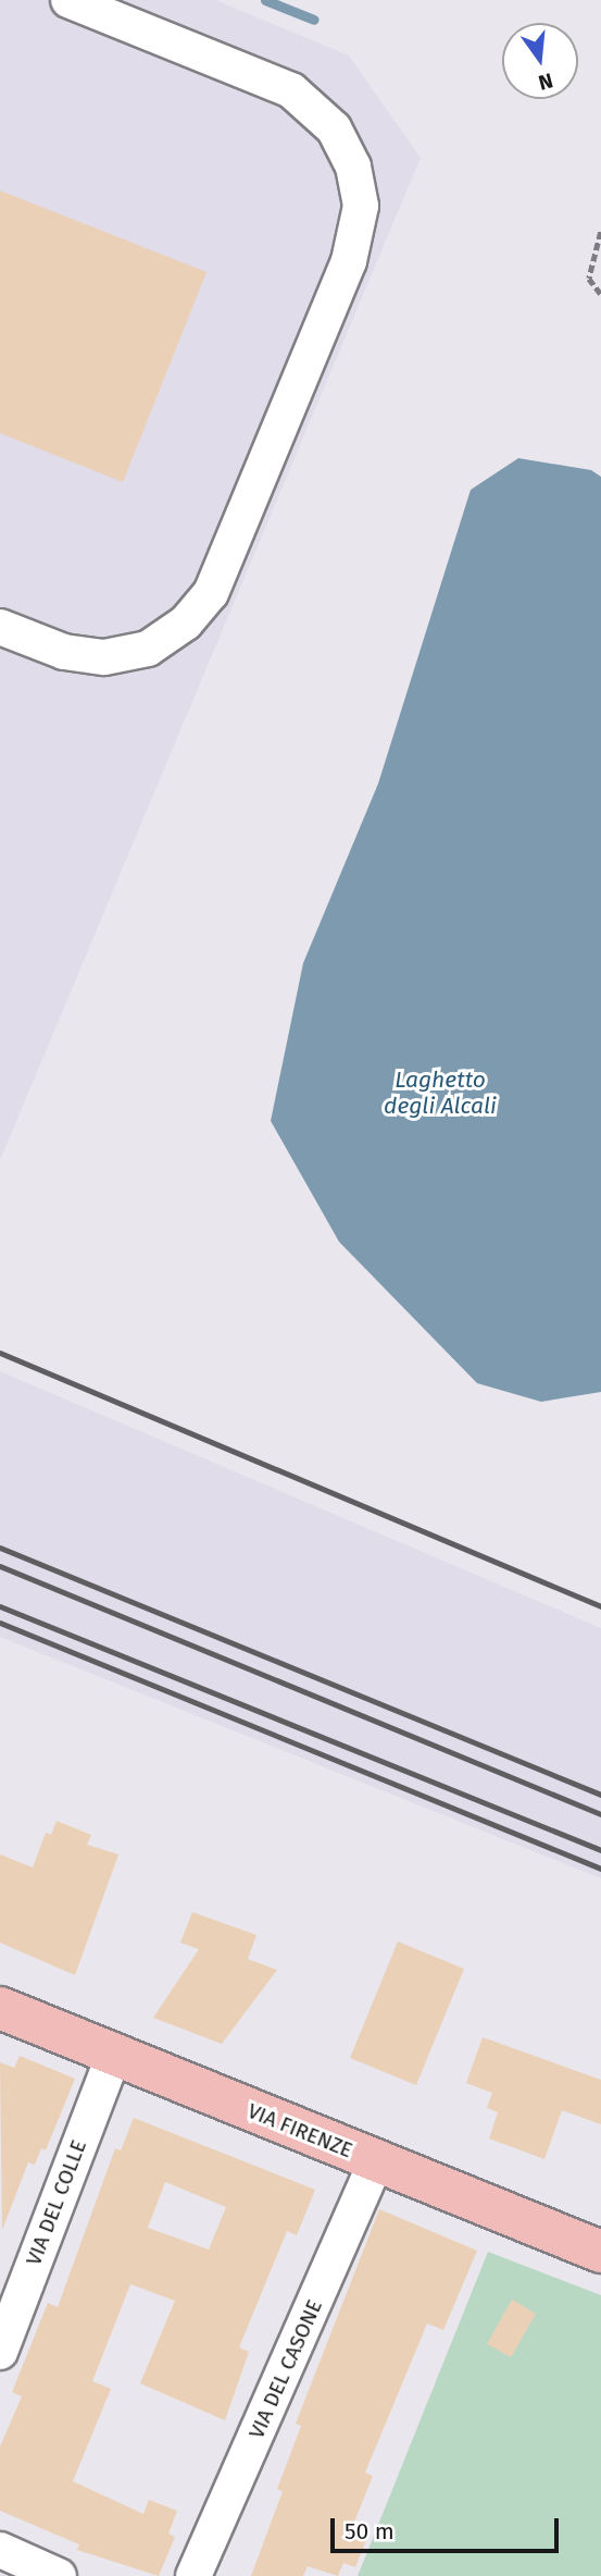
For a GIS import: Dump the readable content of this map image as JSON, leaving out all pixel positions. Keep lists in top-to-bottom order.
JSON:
{
  "streets": {
    "main road": ["VIA FIRENZE"],
    "street": ["VIA DEL COLLE", "VIA DEL CASONE"]
  },
  "crossings": [
    ["VIA FIRENZE", "VIA DEL COLLE"],
    ["VIA FIRENZE", "VIA DEL CASONE"]
  ],
  "water": ["Laghetto degli Alcali"],
  "scale_bar": "50 m",
  "north": "bottom"
}
